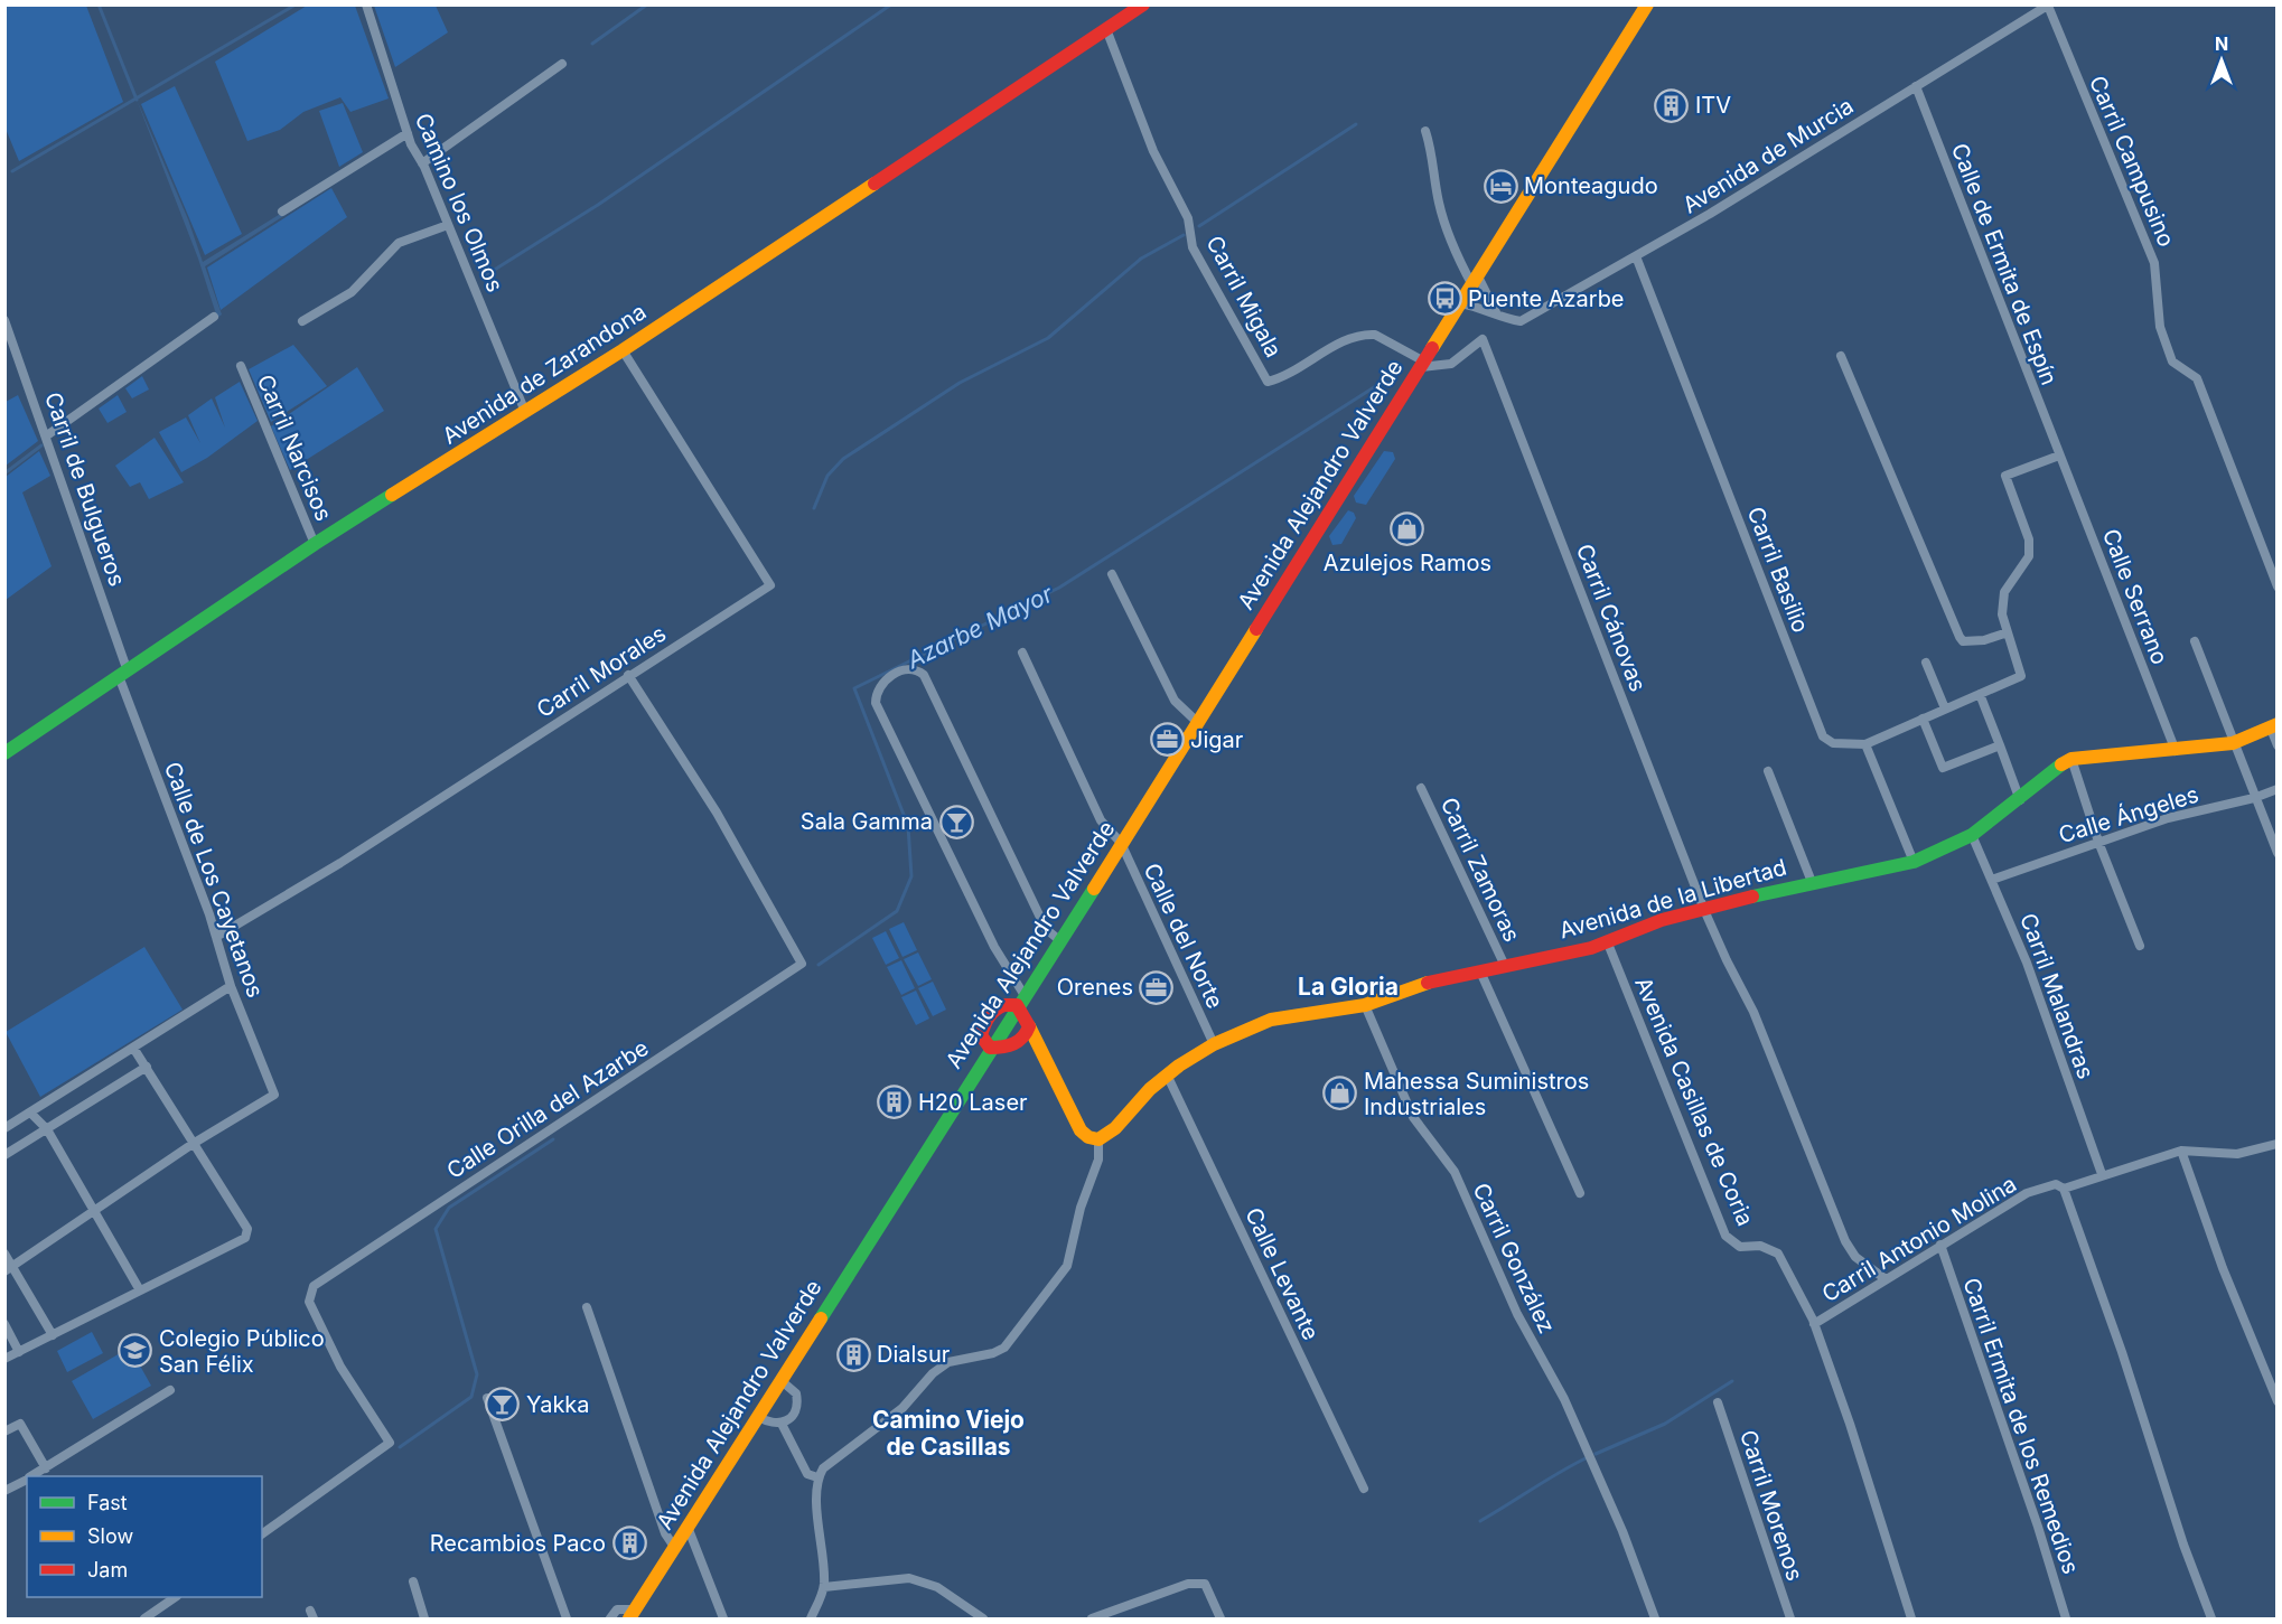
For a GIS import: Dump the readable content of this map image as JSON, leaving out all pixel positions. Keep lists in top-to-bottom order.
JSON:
{
  "streets": {
    "street": [
      "Avenida de Murcia",
      "Carril Campusino",
      "Camino los Olmos",
      "Calle de Ermita de Espín",
      "Carril Migala",
      "Avenida de Zarandona",
      "Carril Narcisos",
      "Avenida Alejandro Valverde",
      "Carril de Bulgueros",
      "Carril Basilio",
      "Calle Serrano",
      "Carril Cánovas",
      "Carril Morales",
      "Calle Ángeles",
      "Carril Zamoras",
      "Calle de Los Cayetanos",
      "Avenida de la Libertad",
      "Calle del Norte",
      "Carril Malandras",
      "Avenida Casillas de Coria",
      "Calle Orilla del Azarbe",
      "Carril Antonio Molina",
      "Carril González",
      "Calle Levante",
      "Carril Ermita de los Remedios",
      "Carril Morenos"
    ]
  },
  "crossings": [
    ["Avenida de Murcia", "Carril Campusino"],
    ["Avenida de Murcia", "Calle de Ermita de Espín"],
    ["Avenida de Murcia", "Avenida Alejandro Valverde"],
    ["Avenida de Murcia", "Carril Basilio"],
    ["Camino los Olmos", "Avenida de Zarandona"],
    ["Calle de Ermita de Espín", "Calle Serrano"],
    ["Carril Migala", "Avenida de Zarandona"],
    ["Carril Migala", "Avenida Alejandro Valverde"],
    ["Carril Migala", "Carril Cánovas"],
    ["Avenida de Zarandona", "Carril Narcisos"],
    ["Avenida de Zarandona", "Carril de Bulgueros"],
    ["Avenida de Zarandona", "Carril Morales"],
    ["Avenida de Zarandona", "Calle de Los Cayetanos"],
    ["Avenida Alejandro Valverde", "Carril Cánovas"],
    ["Avenida Alejandro Valverde", "Calle del Norte"],
    ["Carril de Bulgueros", "Calle de Los Cayetanos"],
    ["Calle Serrano", "Avenida de la Libertad"],
    ["Carril Cánovas", "Avenida de la Libertad"],
    ["Carril Cánovas", "Carril Antonio Molina"],
    ["Carril Morales", "Calle de Los Cayetanos"],
    ["Carril Morales", "Calle Orilla del Azarbe"],
    ["Calle Ángeles", "Carril Malandras"],
    ["Carril Zamoras", "Avenida de la Libertad"],
    ["Avenida de la Libertad", "Calle del Norte"],
    ["Avenida de la Libertad", "Carril Malandras"],
    ["Avenida de la Libertad", "Avenida Casillas de Coria"],
    ["Avenida de la Libertad", "Carril González"],
    ["Avenida de la Libertad", "Calle Levante"],
    ["Carril Malandras", "Carril Antonio Molina"],
    ["Avenida Casillas de Coria", "Carril Antonio Molina"],
    ["Carril Antonio Molina", "Carril Ermita de los Remedios"]
  ],
  "districts": ["La Gloria", "Camino Viejo de Casillas"],
  "water": ["Azarbe Mayor"],
  "places": {
    "building": [
      "ITV",
      "H20 Laser",
      "Dialsur",
      "Recambios Paco"
    ],
    "hotel": ["Monteagudo"],
    "bus stop": ["Puente Azarbe"],
    "shop": ["Azulejos Ramos", "Mahessa Suministros Industriales"],
    "office": ["Jigar", "Orenes"],
    "bar": ["Sala Gamma", "Yakka"],
    "school or university": ["Colegio Público San Félix"]
  },
  "legend": ["Fast", "Slow", "Jam"],
  "north": "top"
}
